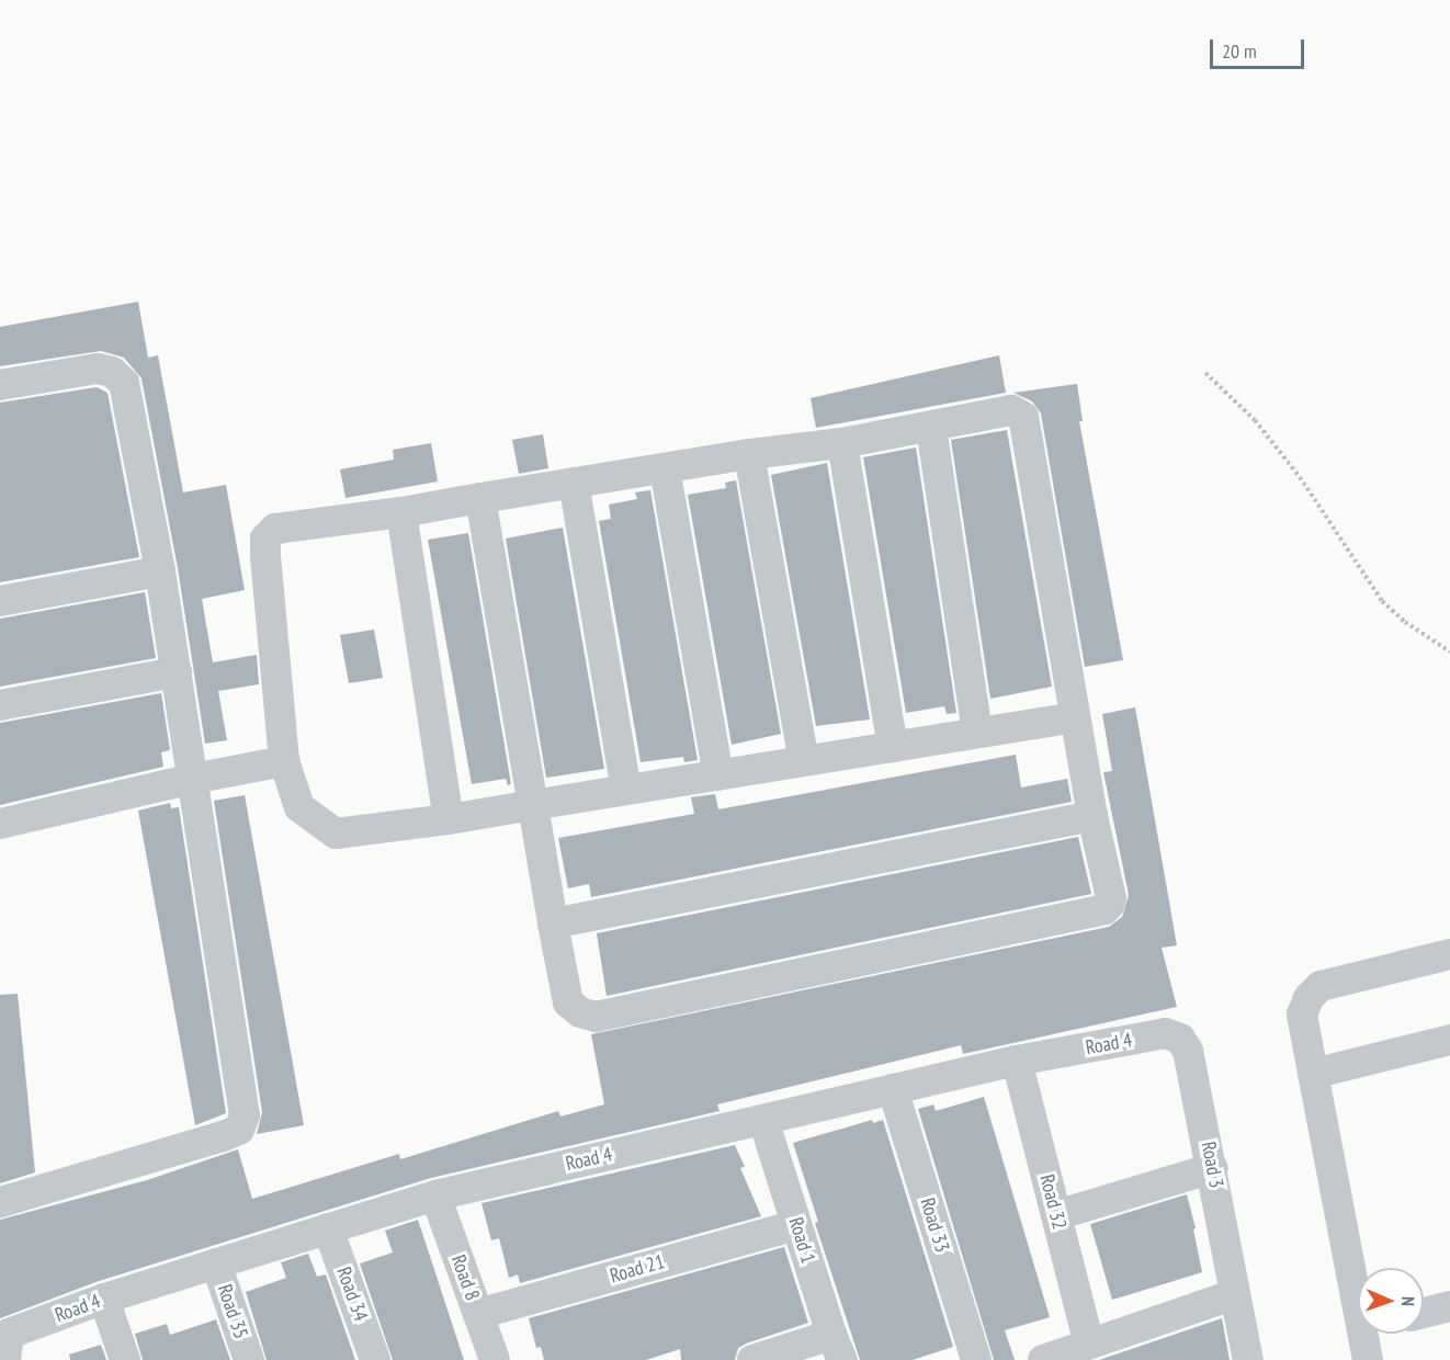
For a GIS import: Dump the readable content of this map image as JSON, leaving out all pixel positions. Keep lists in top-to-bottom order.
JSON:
{
  "streets": {
    "street": [
      "Road 4",
      "Road 3",
      "Road 32",
      "Road 33",
      "Road 1",
      "Road 21",
      "Road 8",
      "Road 34",
      "Road 35"
    ]
  },
  "crossings": [
    ["Road 4", "Road 3"],
    ["Road 4", "Road 32"],
    ["Road 4", "Road 33"],
    ["Road 4", "Road 1"],
    ["Road 4", "Road 8"],
    ["Road 4", "Road 34"],
    ["Road 4", "Road 35"],
    ["Road 1", "Road 21"],
    ["Road 21", "Road 8"]
  ],
  "scale_bar": "20 m",
  "north": "right"
}
